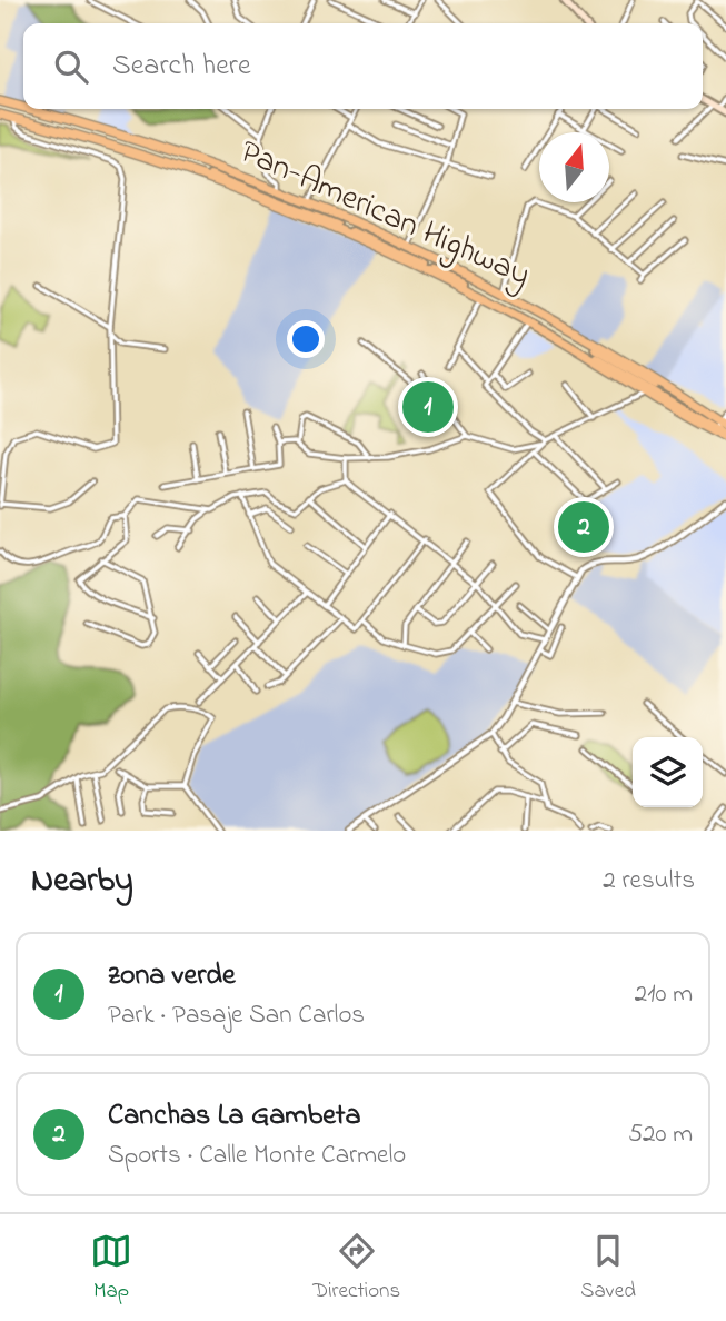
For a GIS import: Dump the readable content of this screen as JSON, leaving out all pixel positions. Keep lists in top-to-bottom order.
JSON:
{
  "streets": {
    "highway": ["Pan-American Highway"]
  },
  "north": "top",
  "page": {
    "search": "Search here",
    "pins": ["1", "2"],
    "heading": ["Nearby", "2 results"],
    "list": [
      {
        "mark": "1",
        "name": "zona verde",
        "note": "Park · Pasaje San Carlos",
        "value": "210 m"
      },
      {
        "mark": "2",
        "name": "Canchas La Gambeta",
        "note": "Sports · Calle Monte Carmelo",
        "value": "520 m"
      }
    ],
    "nav": ["Map", "Directions", "Saved"]
  }
}
